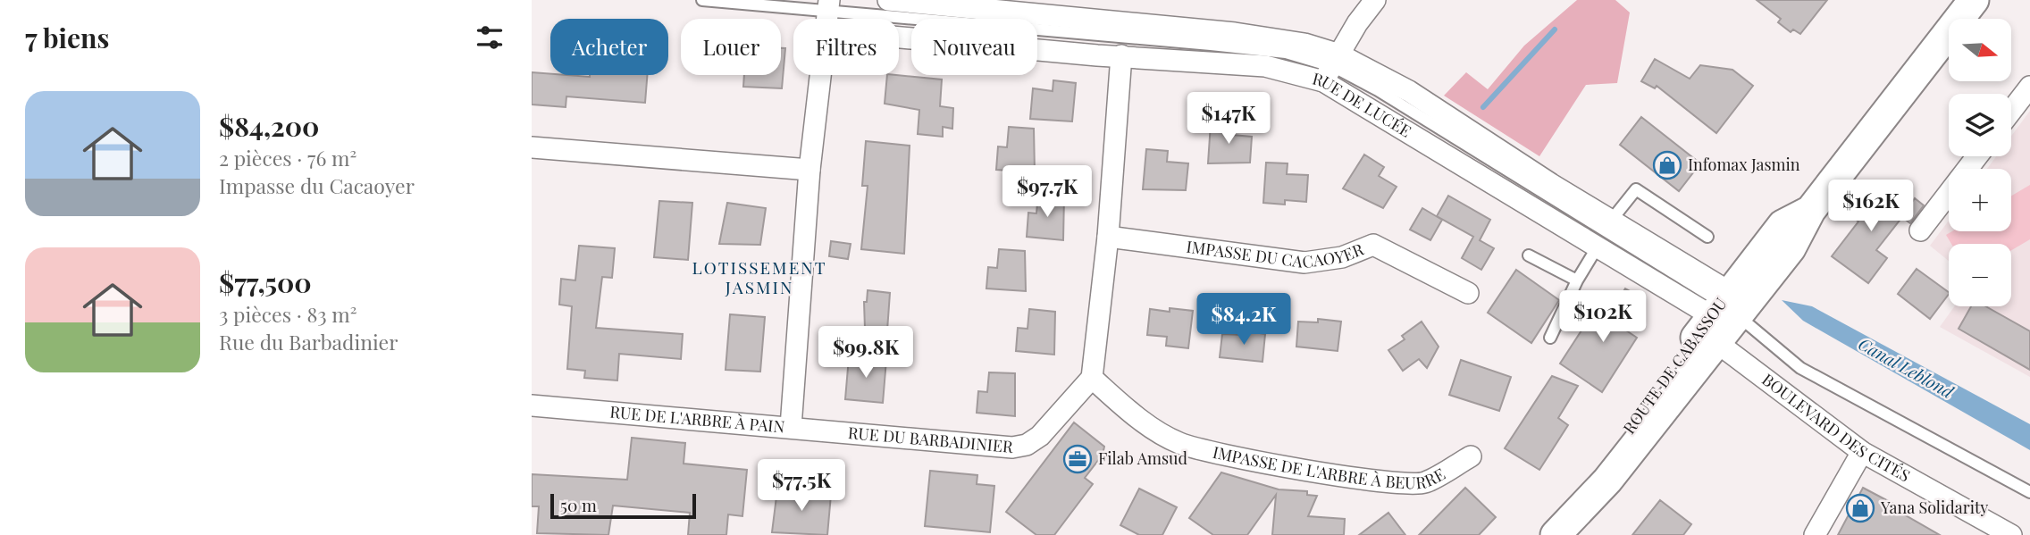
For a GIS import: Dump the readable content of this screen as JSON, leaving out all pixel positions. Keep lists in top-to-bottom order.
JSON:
{
  "streets": {
    "main road": ["ROUTE DE CABASSOU"],
    "street": [
      "RUE DE LUCÉE",
      "IMPASSE DU CACAOYER",
      "RUE DE L'ARBRE À PAIN",
      "BOULEVARD DES CITÉS",
      "RUE DU BARBADINIER",
      "IMPASSE DE L'ARBRE À BEURRE"
    ]
  },
  "crossings": [
    ["RUE DE LUCÉE", "ROUTE DE CABASSOU"],
    ["RUE DE LUCÉE", "BOULEVARD DES CITÉS"],
    ["ROUTE DE CABASSOU", "BOULEVARD DES CITÉS"],
    ["RUE DE L'ARBRE À PAIN", "RUE DU BARBADINIER"],
    ["RUE DU BARBADINIER", "IMPASSE DE L'ARBRE À BEURRE"]
  ],
  "districts": ["LOTISSEMENT JASMIN"],
  "water": ["Canal Leblond"],
  "places": {
    "shop": ["Infomax Jasmin", "Yana Solidarity"],
    "office": ["Filab Amsud"]
  },
  "scale_bar": "50 m",
  "north": "right",
  "page": {
    "heading": "7 biens",
    "map_buttons": ["+", "−"],
    "chip": [
      "Acheter",
      "Louer",
      "Filtres",
      "Nouveau"
    ],
    "list": [
      {
        "name": "$84,200",
        "note": "2 pièces · 76 m² · Impasse du Cacaoyer"
      },
      {
        "name": "$77,500",
        "note": "3 pièces · 83 m² · Rue du Barbadinier"
      }
    ],
    "price": [
      "$147K",
      "$97.7K",
      "$162K",
      "$102K",
      "$84.2K",
      "$99.8K",
      "$77.5K"
    ],
    "scale": "50 m"
  }
}
